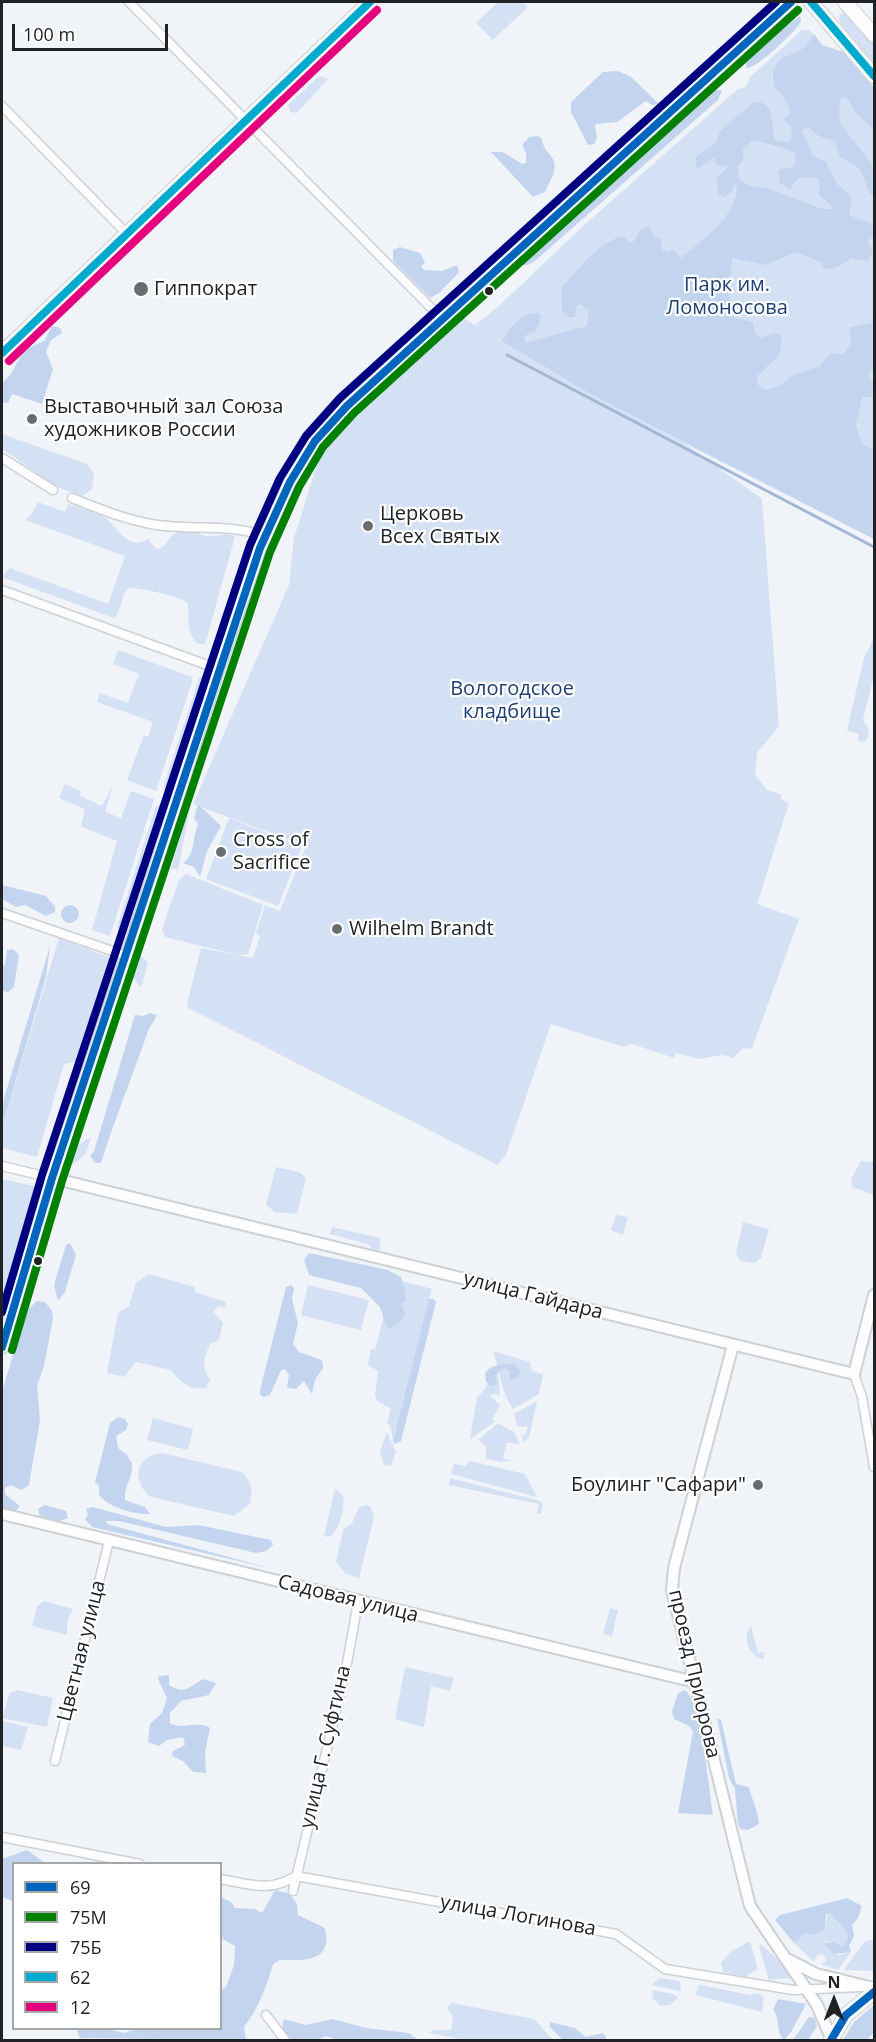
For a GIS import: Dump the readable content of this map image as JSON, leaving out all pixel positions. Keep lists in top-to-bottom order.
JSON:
{
  "streets": {
    "street": [
      "улица Гайдара",
      "Садовая улица",
      "Цветная улица",
      "проезд Приорова",
      "улица Г. Суфтина",
      "улица Логинова"
    ]
  },
  "crossings": [
    ["улица Гайдара", "проезд Приорова"],
    ["Садовая улица", "Цветная улица"],
    ["Садовая улица", "проезд Приорова"],
    ["Садовая улица", "улица Г. Суфтина"],
    ["проезд Приорова", "улица Логинова"],
    ["улица Г. Суфтина", "улица Логинова"]
  ],
  "parks": ["Парк им. Ломоносова", "Вологодское кладбище"],
  "places": [
    "Гиппократ",
    "Выставочный зал Союза художников России",
    "Церковь Всех Святых",
    "Cross of Sacrifice",
    "Wilhelm Brandt",
    "Боулинг \"Сафари\""
  ],
  "lines": [
    "transit line 69",
    "transit line 75Б",
    "transit line 62",
    "transit line 75М",
    "transit line 12"
  ],
  "legend": [
    "69",
    "75М",
    "75Б",
    "62",
    "12"
  ],
  "scale_bar": "100 m",
  "north": "top"
}
